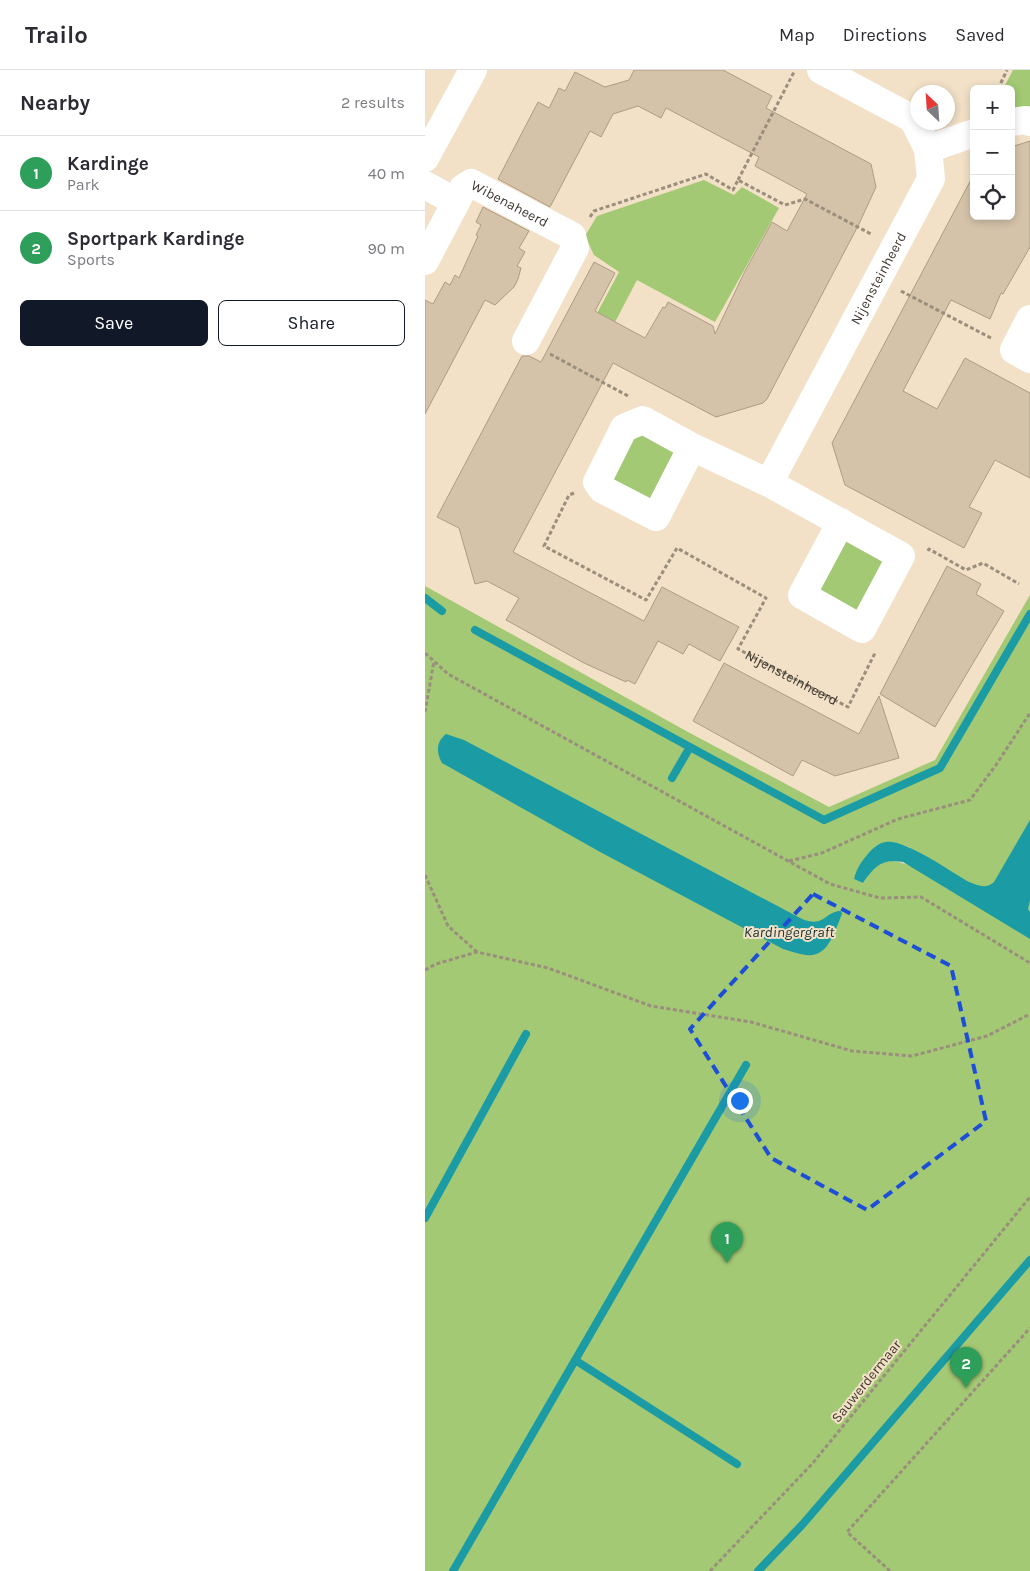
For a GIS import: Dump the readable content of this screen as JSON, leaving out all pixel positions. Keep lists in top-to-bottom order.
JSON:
{
  "streets": {
    "street": ["Wibenaheerd", "Nijensteinheerd"],
    "path": ["Sauwerdermaar"]
  },
  "water": ["Kardingergraft"],
  "north": "top left",
  "page": {
    "header": "Trailo",
    "nav": ["Map", "Directions", "Saved"],
    "heading": ["Nearby", "2 results"],
    "map_buttons": ["+", "−"],
    "list": [
      {
        "mark": "1",
        "name": "Kardinge",
        "note": "Park",
        "value": "40 m"
      },
      {
        "mark": "2",
        "name": "Sportpark Kardinge",
        "note": "Sports",
        "value": "90 m"
      }
    ],
    "buttons": ["Save", "Share"],
    "pins": ["1", "2"]
  }
}
